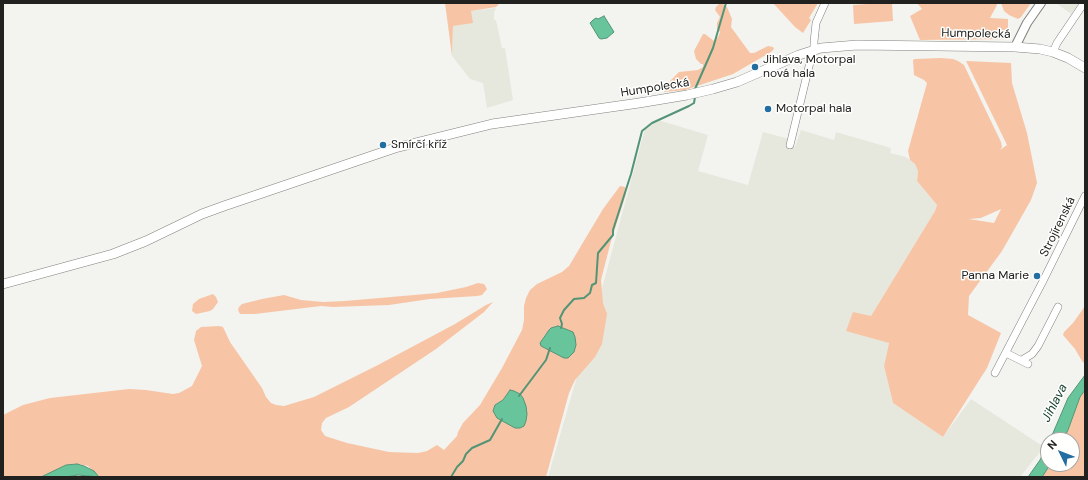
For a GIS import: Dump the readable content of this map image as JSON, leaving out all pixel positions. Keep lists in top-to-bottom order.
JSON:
{
  "streets": {
    "main road": ["Humpolecká"],
    "street": ["Strojírenská"]
  },
  "water": ["Jihlava"],
  "places": [
    "Jihlava, Motorpal nová hala",
    "Motorpal hala",
    "Smírčí kříž",
    "Panna Marie"
  ],
  "north": "top left"
}
